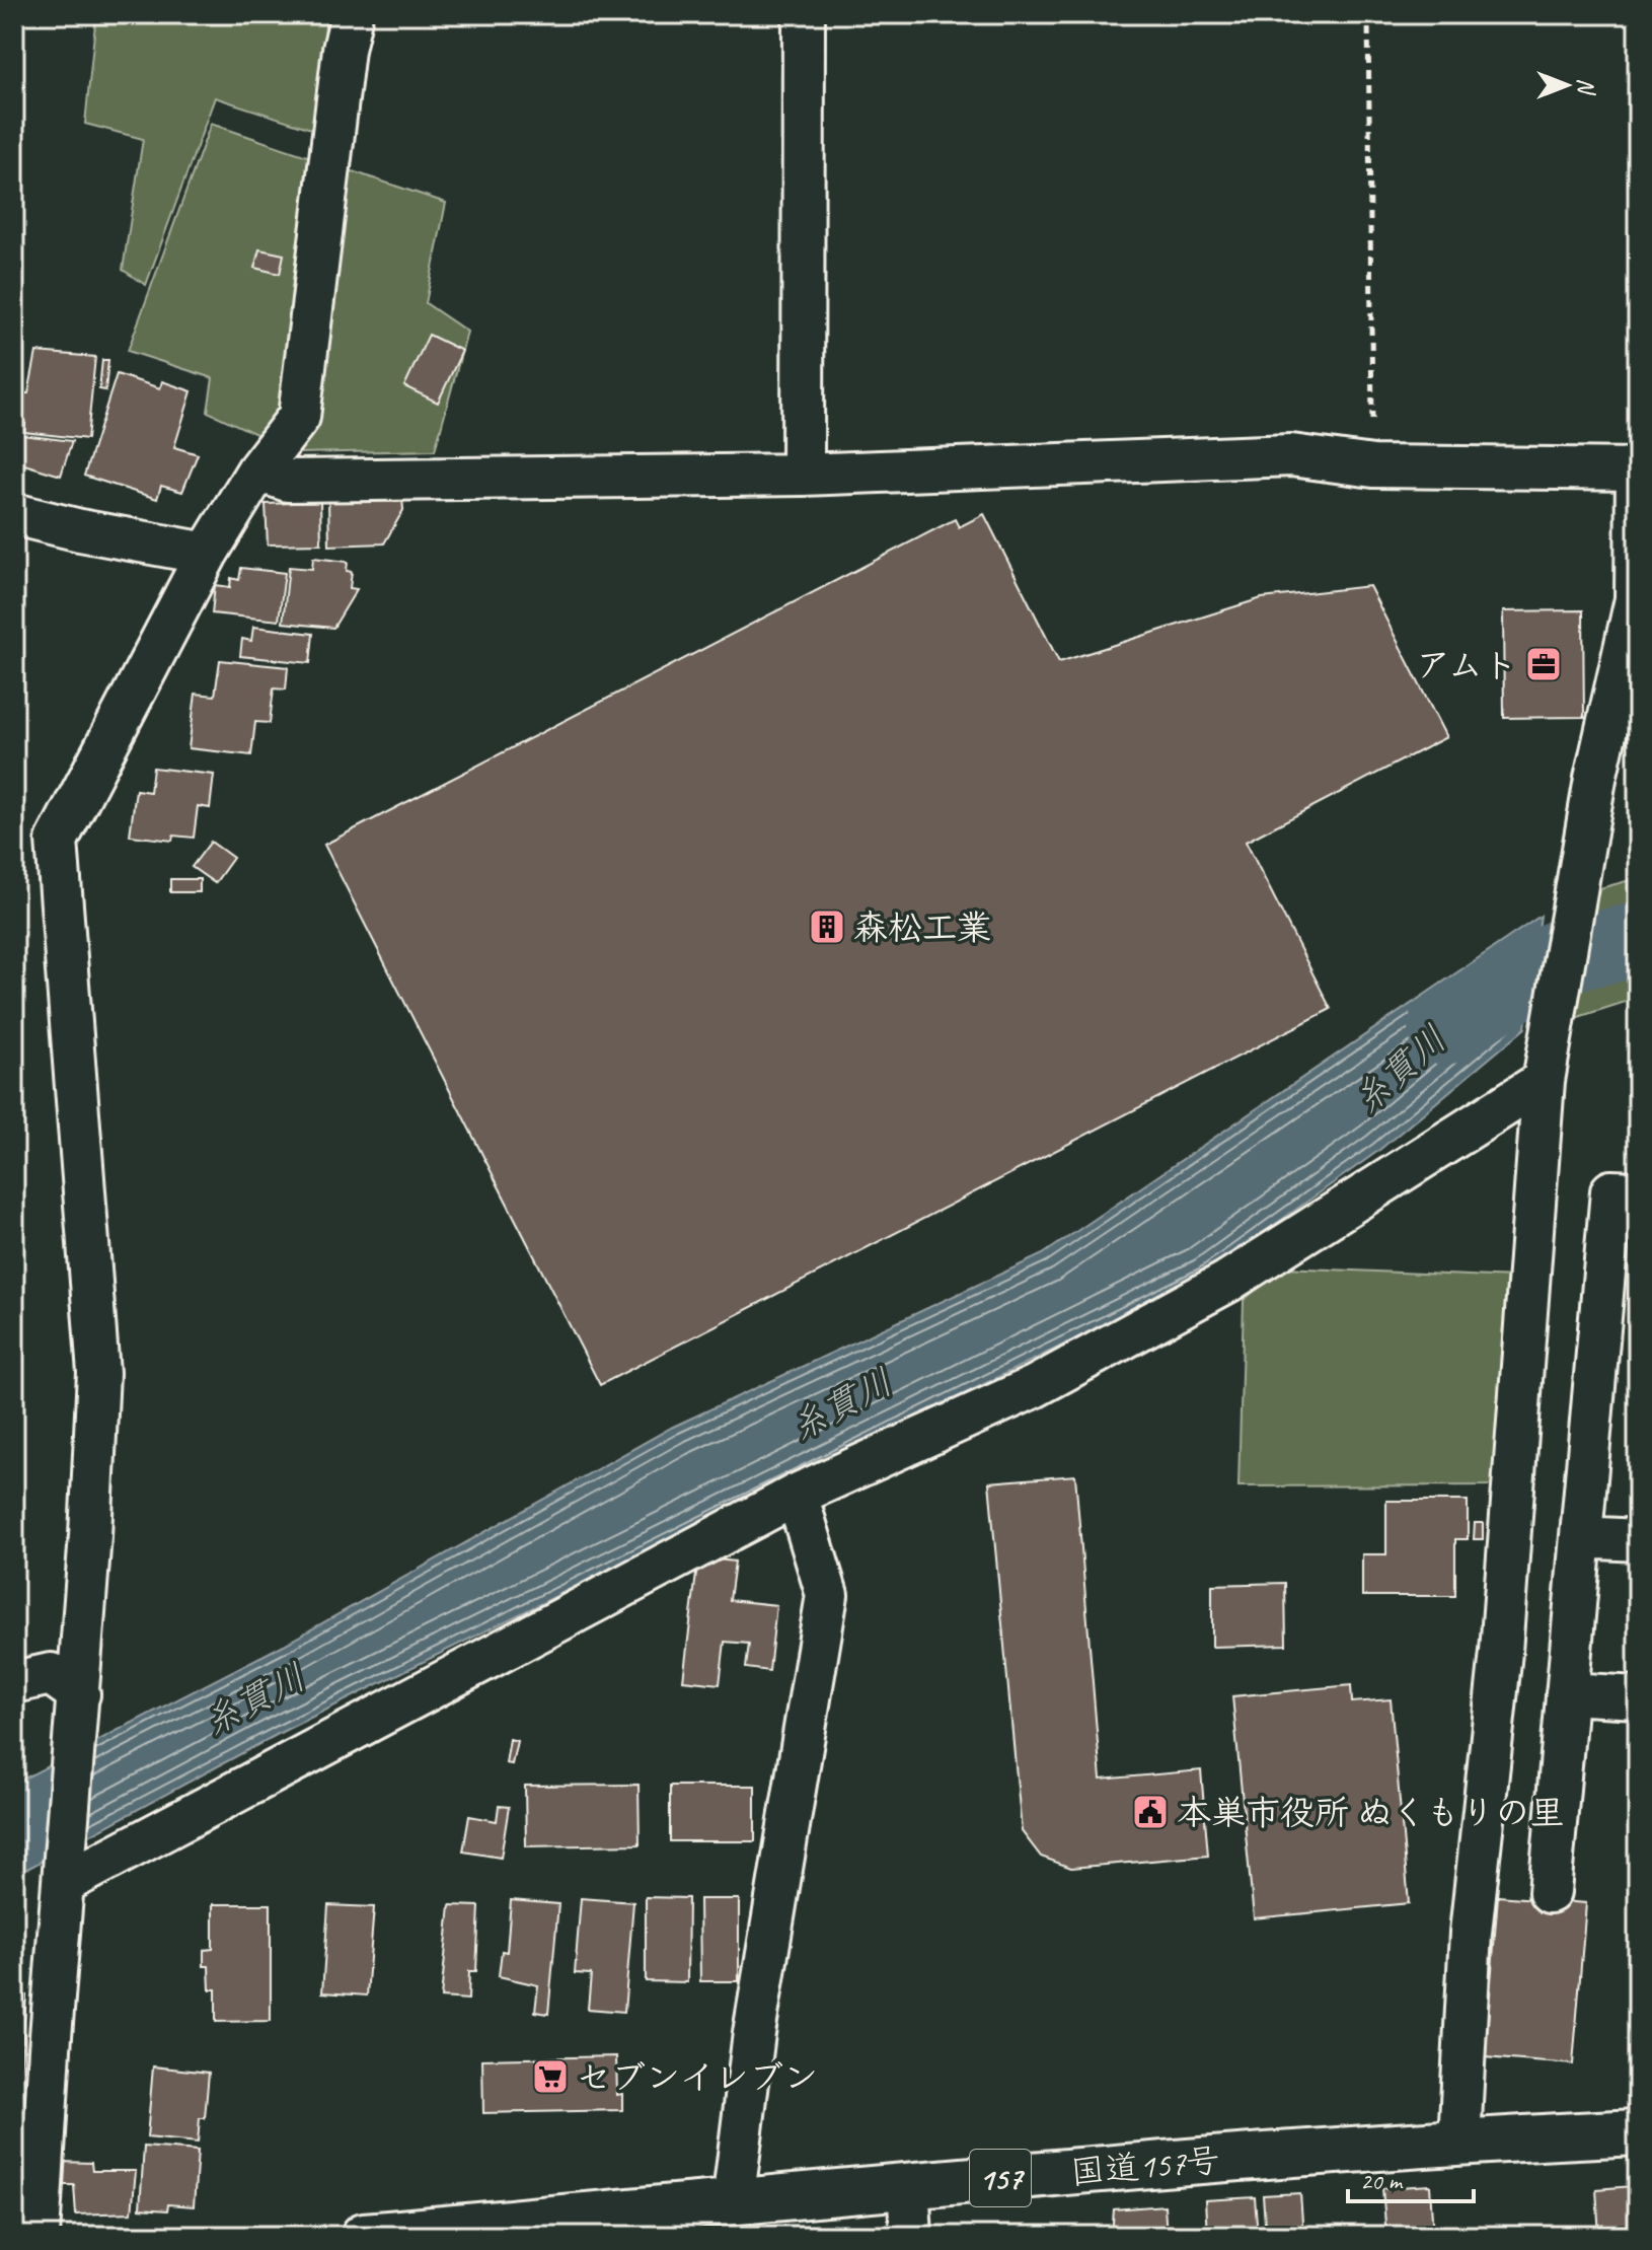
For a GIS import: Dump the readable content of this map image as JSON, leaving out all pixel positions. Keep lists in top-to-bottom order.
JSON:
{
  "streets": {
    "highway": ["国道157号", "157"]
  },
  "water": ["糸貫川"],
  "places": {
    "office": ["アムト"],
    "building": ["森松工業"],
    "public building": ["本巣市役所 ぬくもりの里"],
    "supermarket": ["セブンイレブン"]
  },
  "scale_bar": "20 m",
  "north": "right"
}
